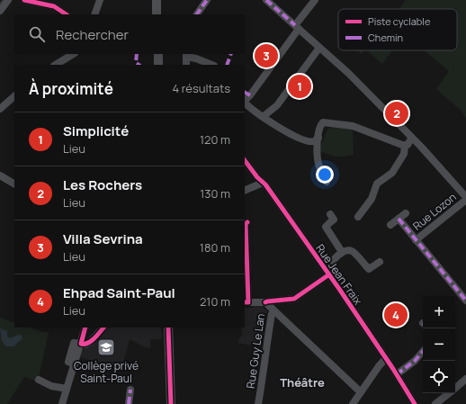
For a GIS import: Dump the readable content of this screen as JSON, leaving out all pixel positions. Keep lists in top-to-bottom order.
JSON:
{
  "streets": {
    "street": ["Rue Lozon", "Rue Jean Fraix", "Rue Guy Le Lan"]
  },
  "districts": ["Théâtre"],
  "places": {
    "school or university": ["Collège privé Saint-Paul"]
  },
  "legend": ["Piste cyclable", "Chemin"],
  "page": {
    "search": "Rechercher",
    "pins": [
      "3",
      "1",
      "2",
      "4"
    ],
    "heading": ["À proximité", "4 résultats"],
    "list": [
      {
        "mark": "1",
        "name": "Simplicité",
        "note": "Lieu",
        "value": "120 m"
      },
      {
        "mark": "2",
        "name": "Les Rochers",
        "note": "Lieu",
        "value": "130 m"
      },
      {
        "mark": "3",
        "name": "Villa Sevrina",
        "note": "Lieu",
        "value": "180 m"
      },
      {
        "mark": "4",
        "name": "Ehpad Saint-Paul",
        "note": "Lieu",
        "value": "210 m"
      }
    ],
    "map_buttons": ["+", "−"]
  }
}
